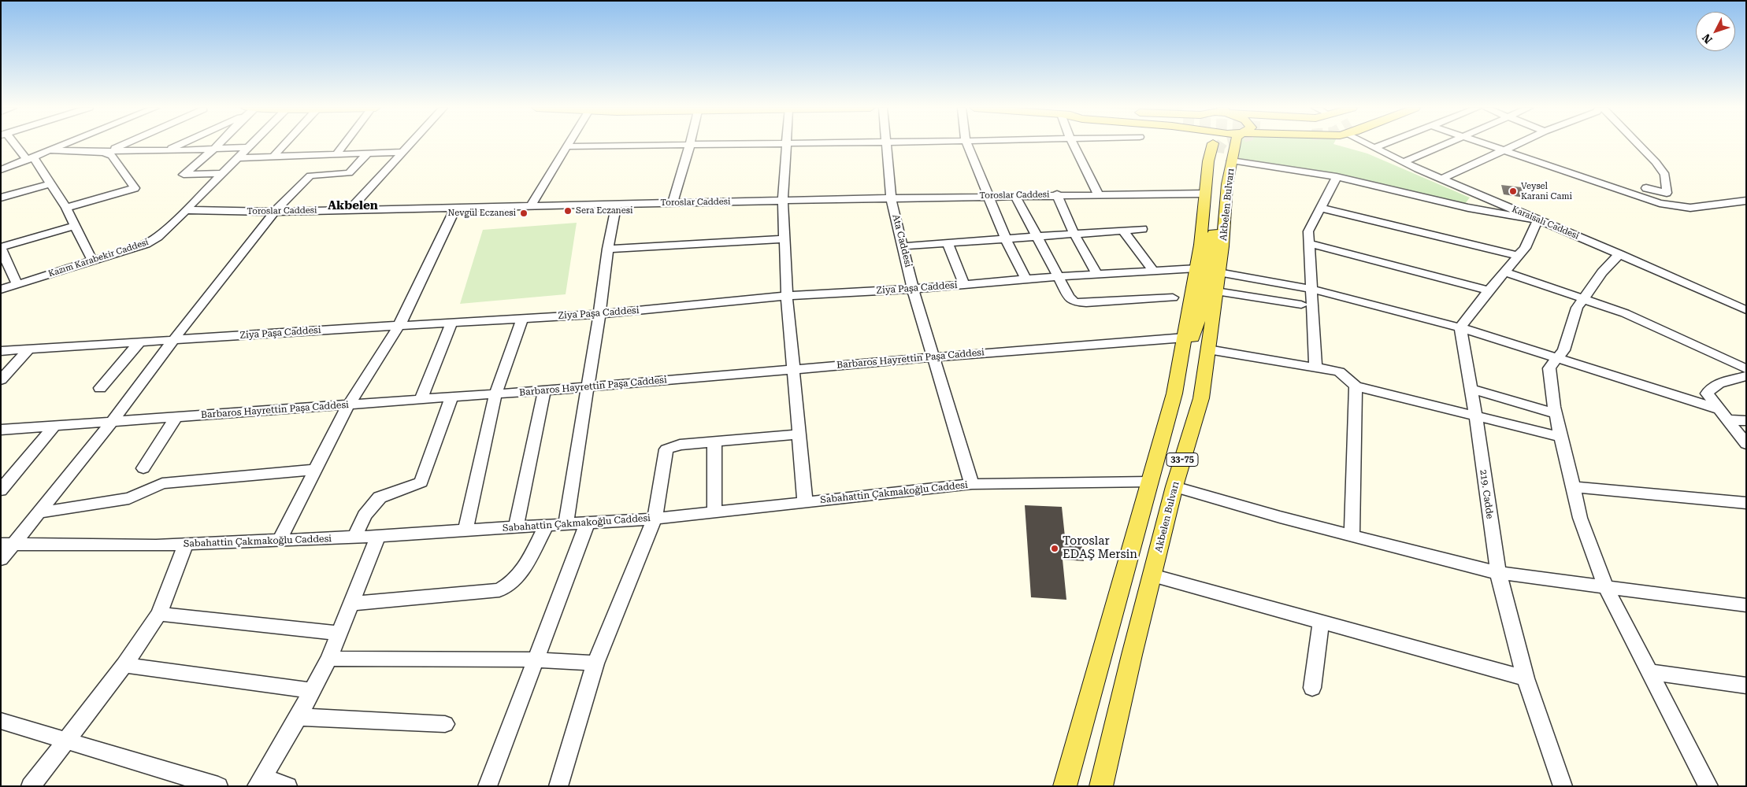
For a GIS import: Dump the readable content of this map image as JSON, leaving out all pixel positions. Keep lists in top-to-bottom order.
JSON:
{
  "streets": {
    "main road": ["Akbelen Bulvarı", "33-75"],
    "street": [
      "Toroslar Caddesi",
      "Karaisalı Caddesi",
      "Ata Caddesi",
      "Kazım Karabekir Caddesi",
      "Ziya Paşa Caddesi",
      "Barbaros Hayrettin Paşa Caddesi",
      "Sabahattin Çakmakoğlu Caddesi",
      "219. Cadde"
    ]
  },
  "crossings": [
    ["Toroslar Caddesi", "Akbelen Bulvarı"],
    ["Toroslar Caddesi", "Ata Caddesi"],
    ["Toroslar Caddesi", "Kazım Karabekir Caddesi"],
    ["Akbelen Bulvarı", "Ziya Paşa Caddesi"],
    ["Akbelen Bulvarı", "Barbaros Hayrettin Paşa Caddesi"],
    ["Akbelen Bulvarı", "33-75"],
    ["Akbelen Bulvarı", "Sabahattin Çakmakoğlu Caddesi"],
    ["Ata Caddesi", "Ziya Paşa Caddesi"],
    ["Ata Caddesi", "Barbaros Hayrettin Paşa Caddesi"],
    ["Ata Caddesi", "Sabahattin Çakmakoğlu Caddesi"]
  ],
  "districts": ["Akbelen"],
  "places": [
    "Veysel Karani Cami",
    "Sera Eczanesi",
    "Nevgül Eczanesi",
    "Toroslar EDAŞ Mersin"
  ],
  "north": "bottom left"
}
